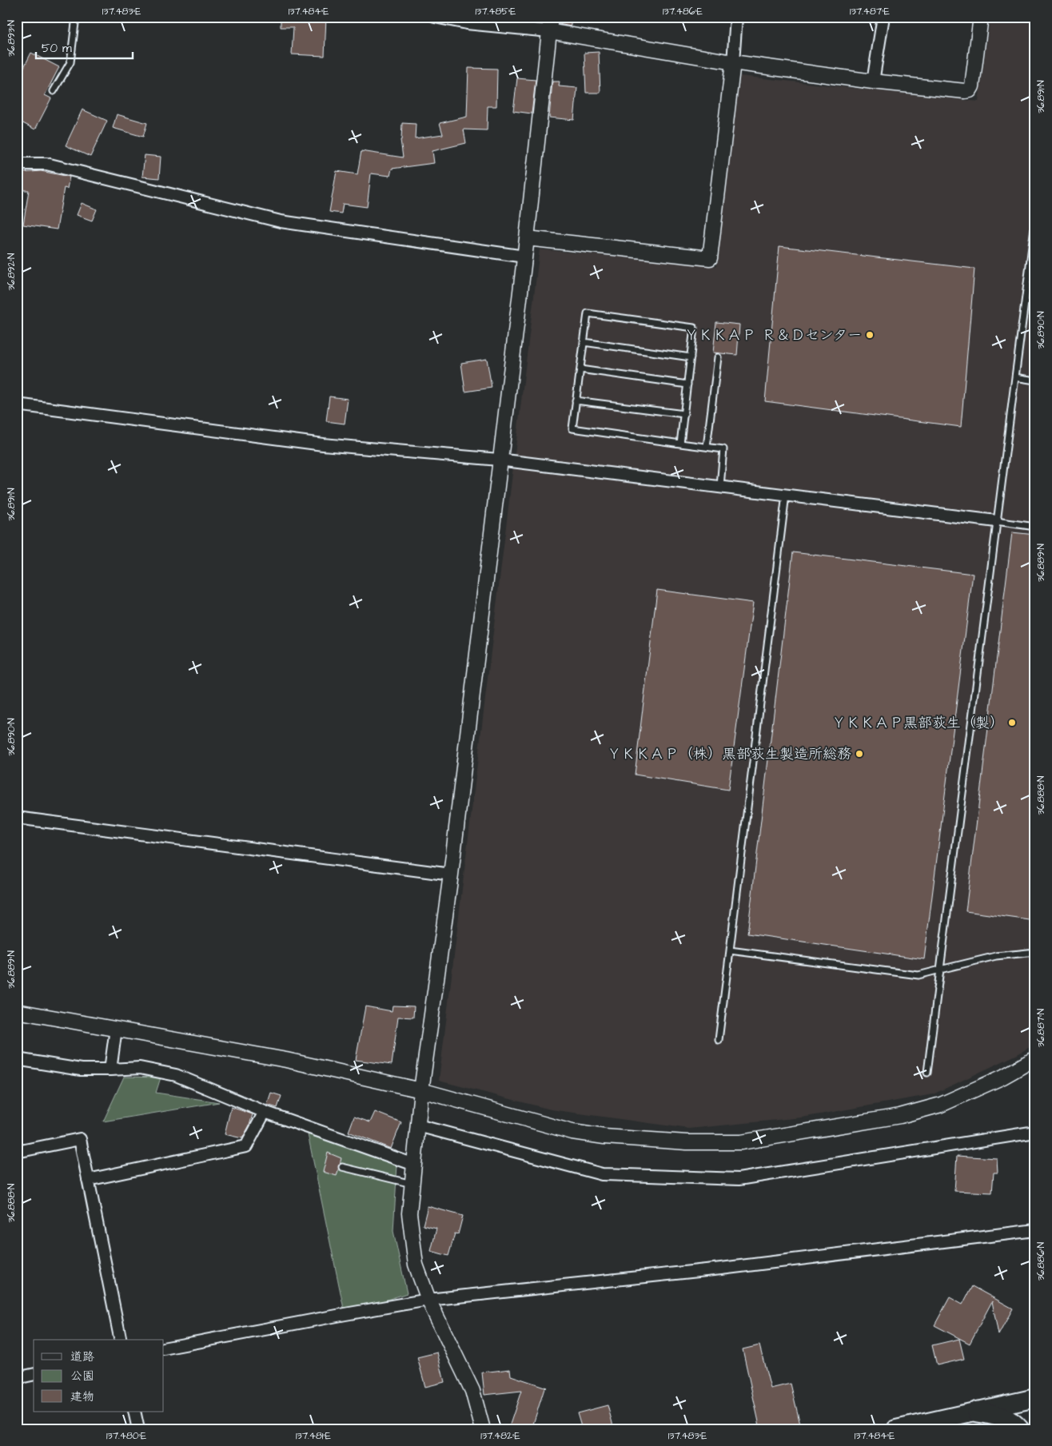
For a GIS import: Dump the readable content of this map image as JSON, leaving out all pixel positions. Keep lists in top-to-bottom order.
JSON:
{
  "places": ["ＹＫＫＡＰ Ｒ＆Ｄセンター", "ＹＫＫＡＰ黒部荻生（製）", "ＹＫＫＡＰ（株）黒部荻生製造所総務"],
  "legend": ["道路", "公園", "建物"],
  "scale_bar": "50 m",
  "coordinates": [
    "137.483°E",
    "137.484°E",
    "137.485°E",
    "137.486°E",
    "137.487°E",
    "36.893°N",
    "36.891°N",
    "36.892°N",
    "36.890°N",
    "36.889°N",
    "36.888°N",
    "36.887°N",
    "36.886°N",
    "137.480°E",
    "137.481°E",
    "137.482°E"
  ]
}
